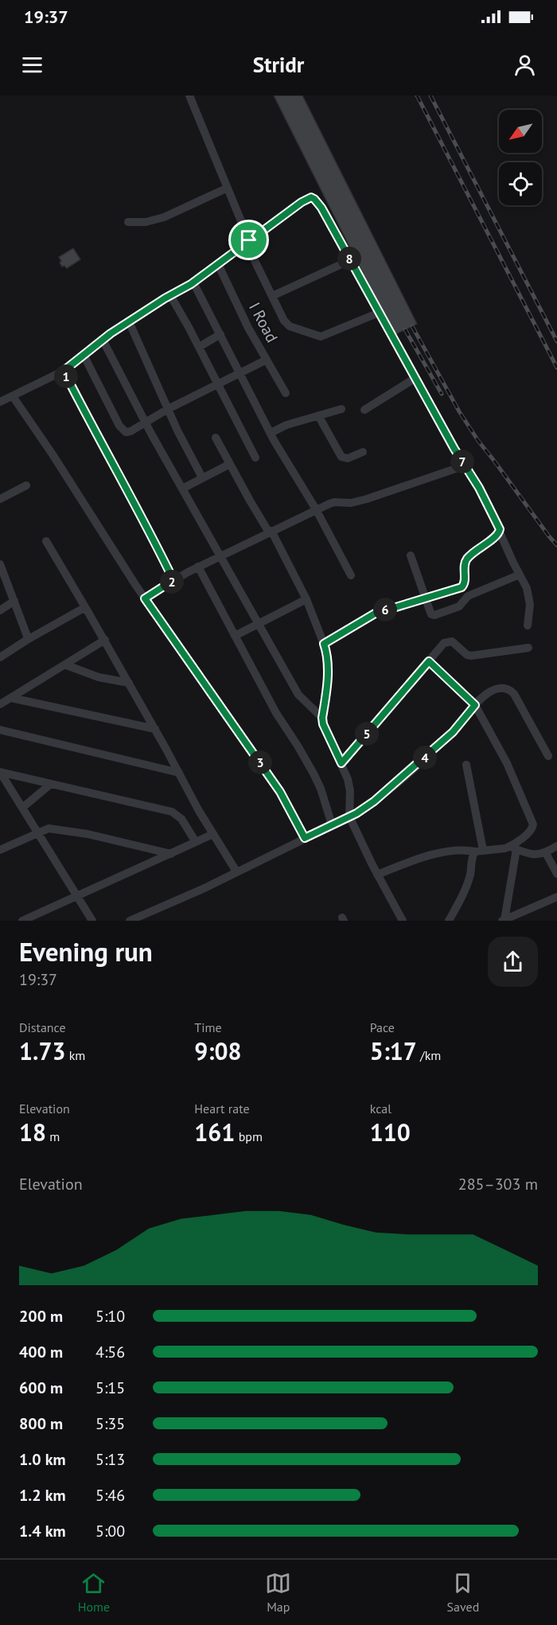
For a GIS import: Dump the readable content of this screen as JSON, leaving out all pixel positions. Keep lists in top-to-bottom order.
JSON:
{
  "streets": {
    "street": ["I Road"]
  },
  "north": "bottom left",
  "page": {
    "status": "19:37",
    "header": "Stridr",
    "pins": [
      "8",
      "1",
      "7",
      "2",
      "6",
      "5",
      "4",
      "3"
    ],
    "heading": ["Evening run", "19:37"],
    "stats": [
      ["Distance", "1.73 km"],
      ["Time", "9:08"],
      ["Pace", "5:17 /km"],
      ["Elevation", "18 m"],
      ["Heart rate", "161 bpm"],
      ["kcal", "110"]
    ],
    "chart": ["Elevation", "285–303 m"],
    "list": [
      {
        "name": "200 m",
        "note": "5:10"
      },
      {
        "name": "400 m",
        "note": "4:56"
      },
      {
        "name": "600 m",
        "note": "5:15"
      },
      {
        "name": "800 m",
        "note": "5:35"
      },
      {
        "name": "1.0 km",
        "note": "5:13"
      },
      {
        "name": "1.2 km",
        "note": "5:46"
      },
      {
        "name": "1.4 km",
        "note": "5:00"
      }
    ],
    "tabs": ["Home", "Map", "Saved"]
  }
}
